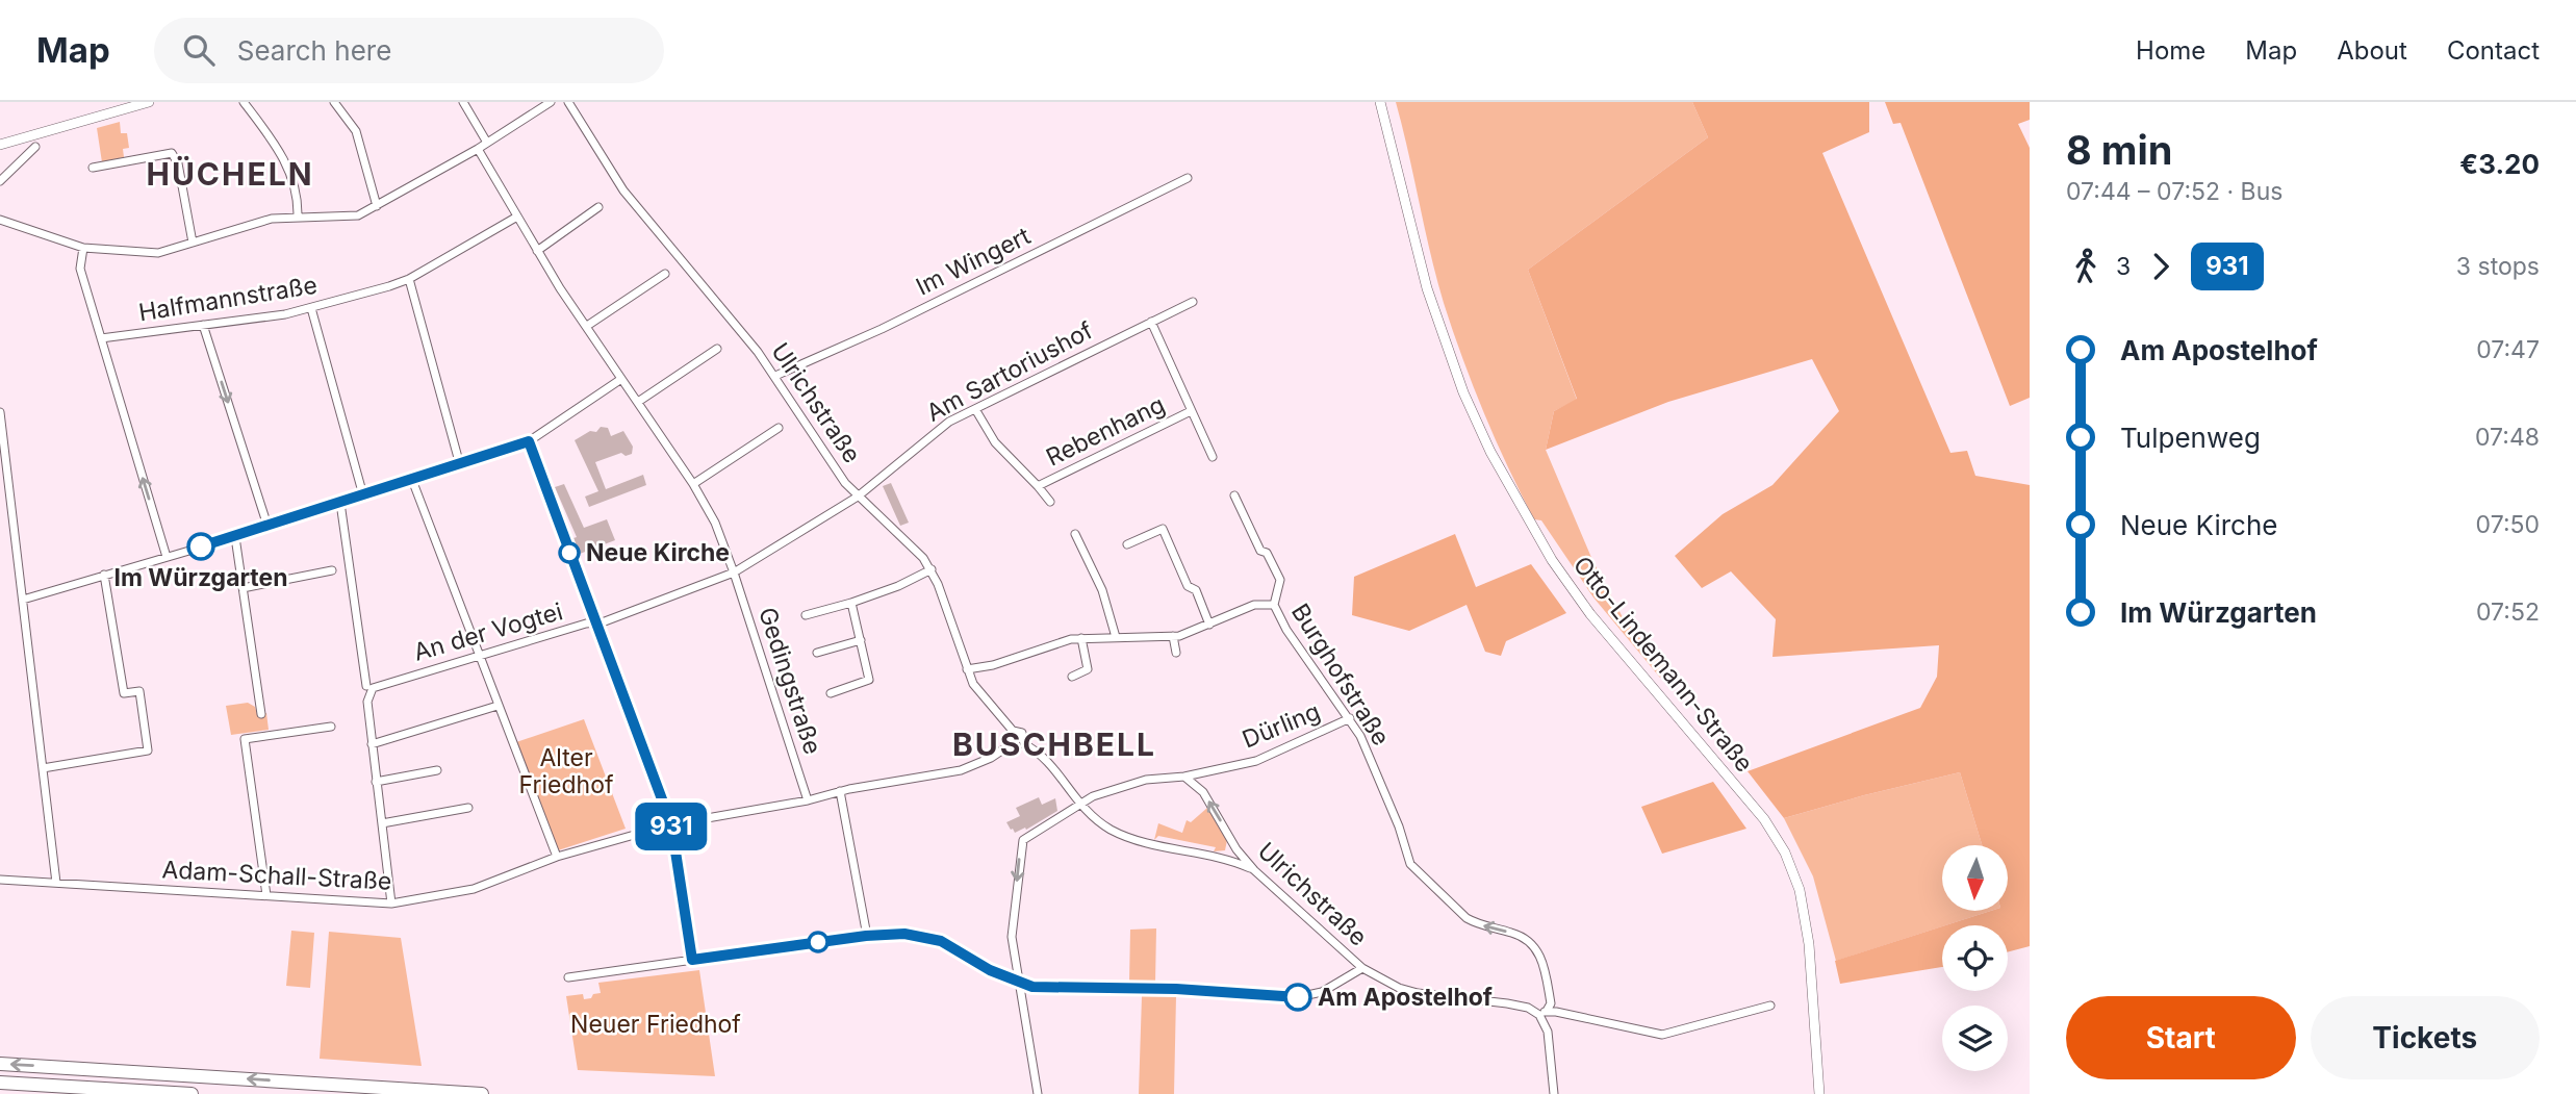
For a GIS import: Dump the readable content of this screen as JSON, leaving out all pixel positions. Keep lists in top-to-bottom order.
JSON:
{
  "streets": {
    "street": [
      "Im Wingert",
      "Halfmannstraße",
      "Am Sartoriushof",
      "Ulrichstraße",
      "Rebenhang",
      "An der Vogtei",
      "Otto-Lindemann-Straße",
      "Burghofstraße",
      "Gedingstraße",
      "Dürling",
      "Adam-Schall-Straße"
    ]
  },
  "crossings": [
    ["Im Wingert", "Ulrichstraße"],
    ["Halfmannstraße", "Gedingstraße"],
    ["Am Sartoriushof", "Ulrichstraße"],
    ["Am Sartoriushof", "Rebenhang"],
    ["Am Sartoriushof", "An der Vogtei"],
    ["Ulrichstraße", "An der Vogtei"],
    ["Ulrichstraße", "Burghofstraße"],
    ["Ulrichstraße", "Dürling"],
    ["Ulrichstraße", "Adam-Schall-Straße"],
    ["An der Vogtei", "Gedingstraße"],
    ["An der Vogtei", "Adam-Schall-Straße"],
    ["Burghofstraße", "Dürling"],
    ["Gedingstraße", "Adam-Schall-Straße"]
  ],
  "one_way": ["Burghofstraße"],
  "districts": ["HÜCHELN", "BUSCHBELL"],
  "parks": ["Alter Friedhof", "Neuer Friedhof"],
  "places": ["Im Würzgarten", "Neue Kirche", "Am Apostelhof"],
  "lines": ["bus line 931"],
  "north": "bottom",
  "page": {
    "header": "Map",
    "search": "Search here",
    "nav": [
      "Home",
      "Map",
      "About",
      "Contact"
    ],
    "on_map": "931",
    "heading": ["8 min", "07:44 – 07:52 · Bus", "€3.20"],
    "legs": ["3", "931", "3 stops"],
    "list": [
      {
        "name": "Am Apostelhof",
        "value": "07:47"
      },
      {
        "name": "Tulpenweg",
        "value": "07:48"
      },
      {
        "name": "Neue Kirche",
        "value": "07:50"
      },
      {
        "name": "Im Würzgarten",
        "value": "07:52"
      }
    ],
    "buttons": ["Start", "Tickets"]
  }
}
